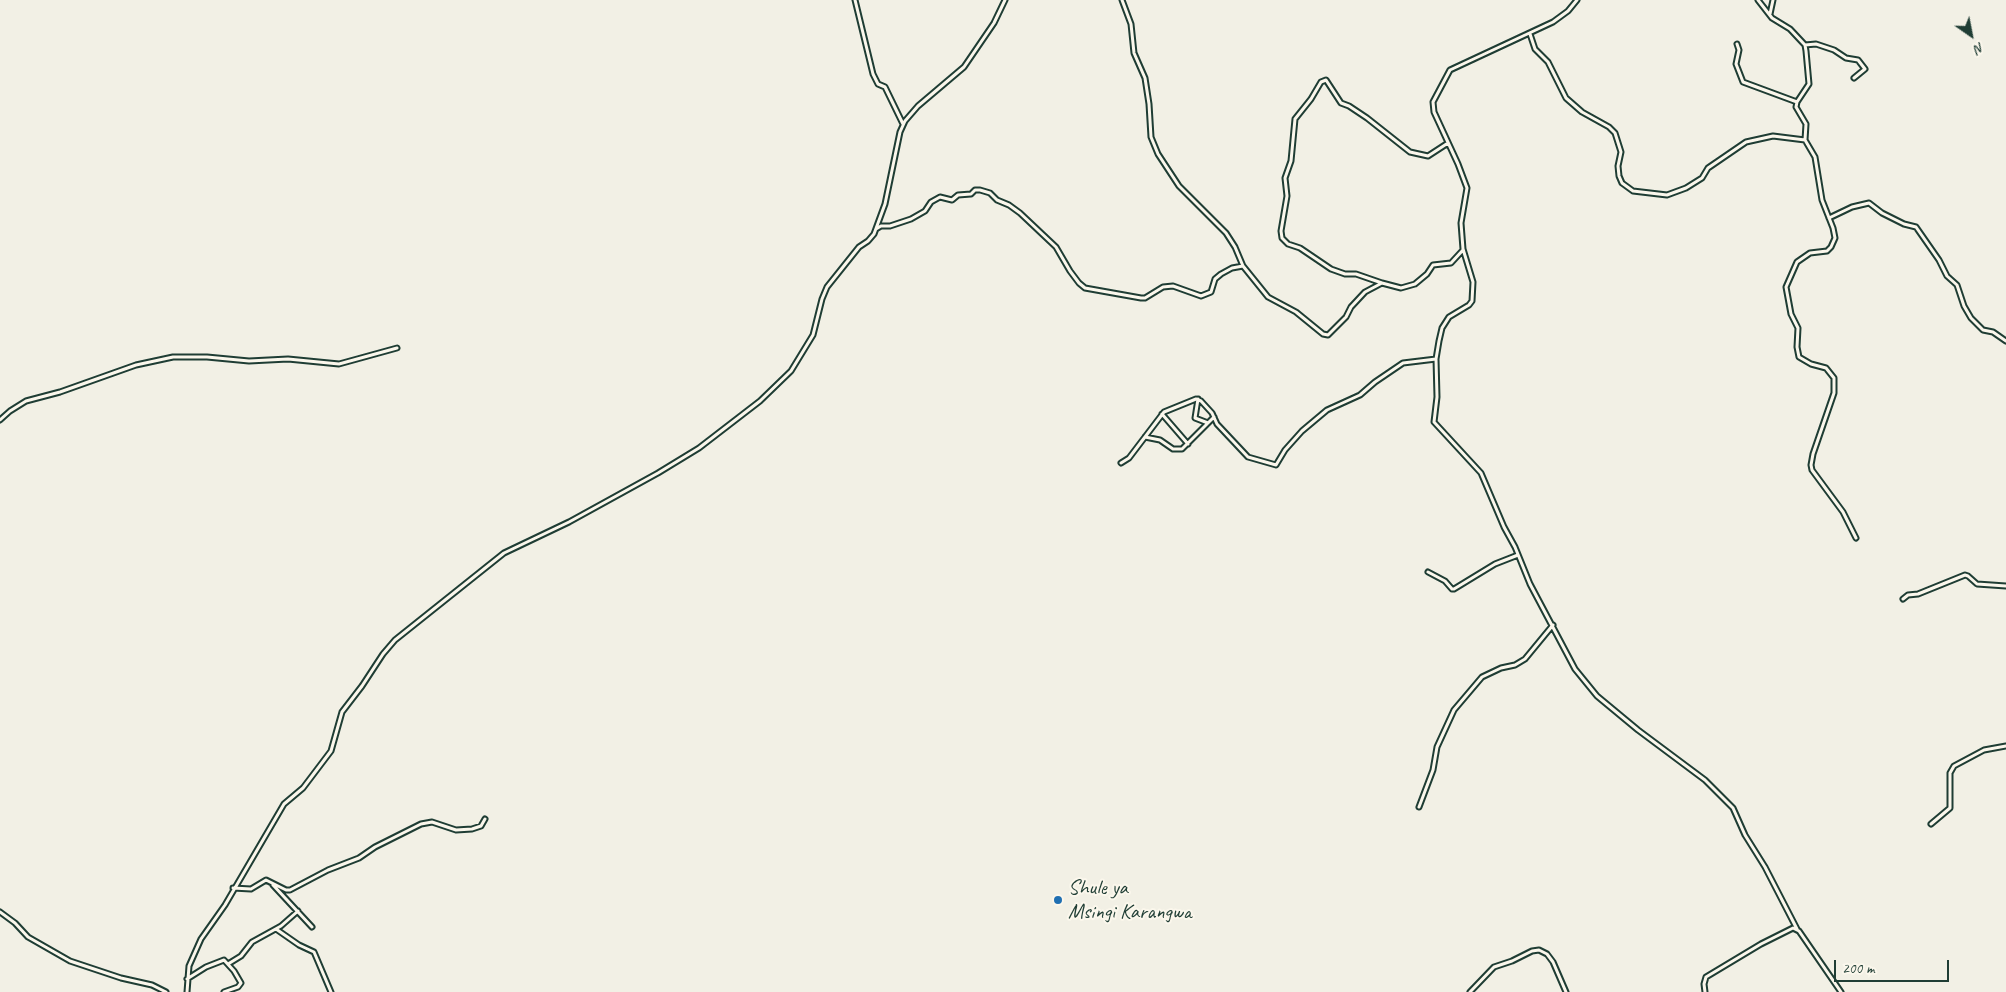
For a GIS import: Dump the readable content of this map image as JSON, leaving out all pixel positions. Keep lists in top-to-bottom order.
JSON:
{
  "places": ["Shule ya Msingi Karangwa"],
  "scale_bar": "200 m",
  "north": "bottom right"
}
